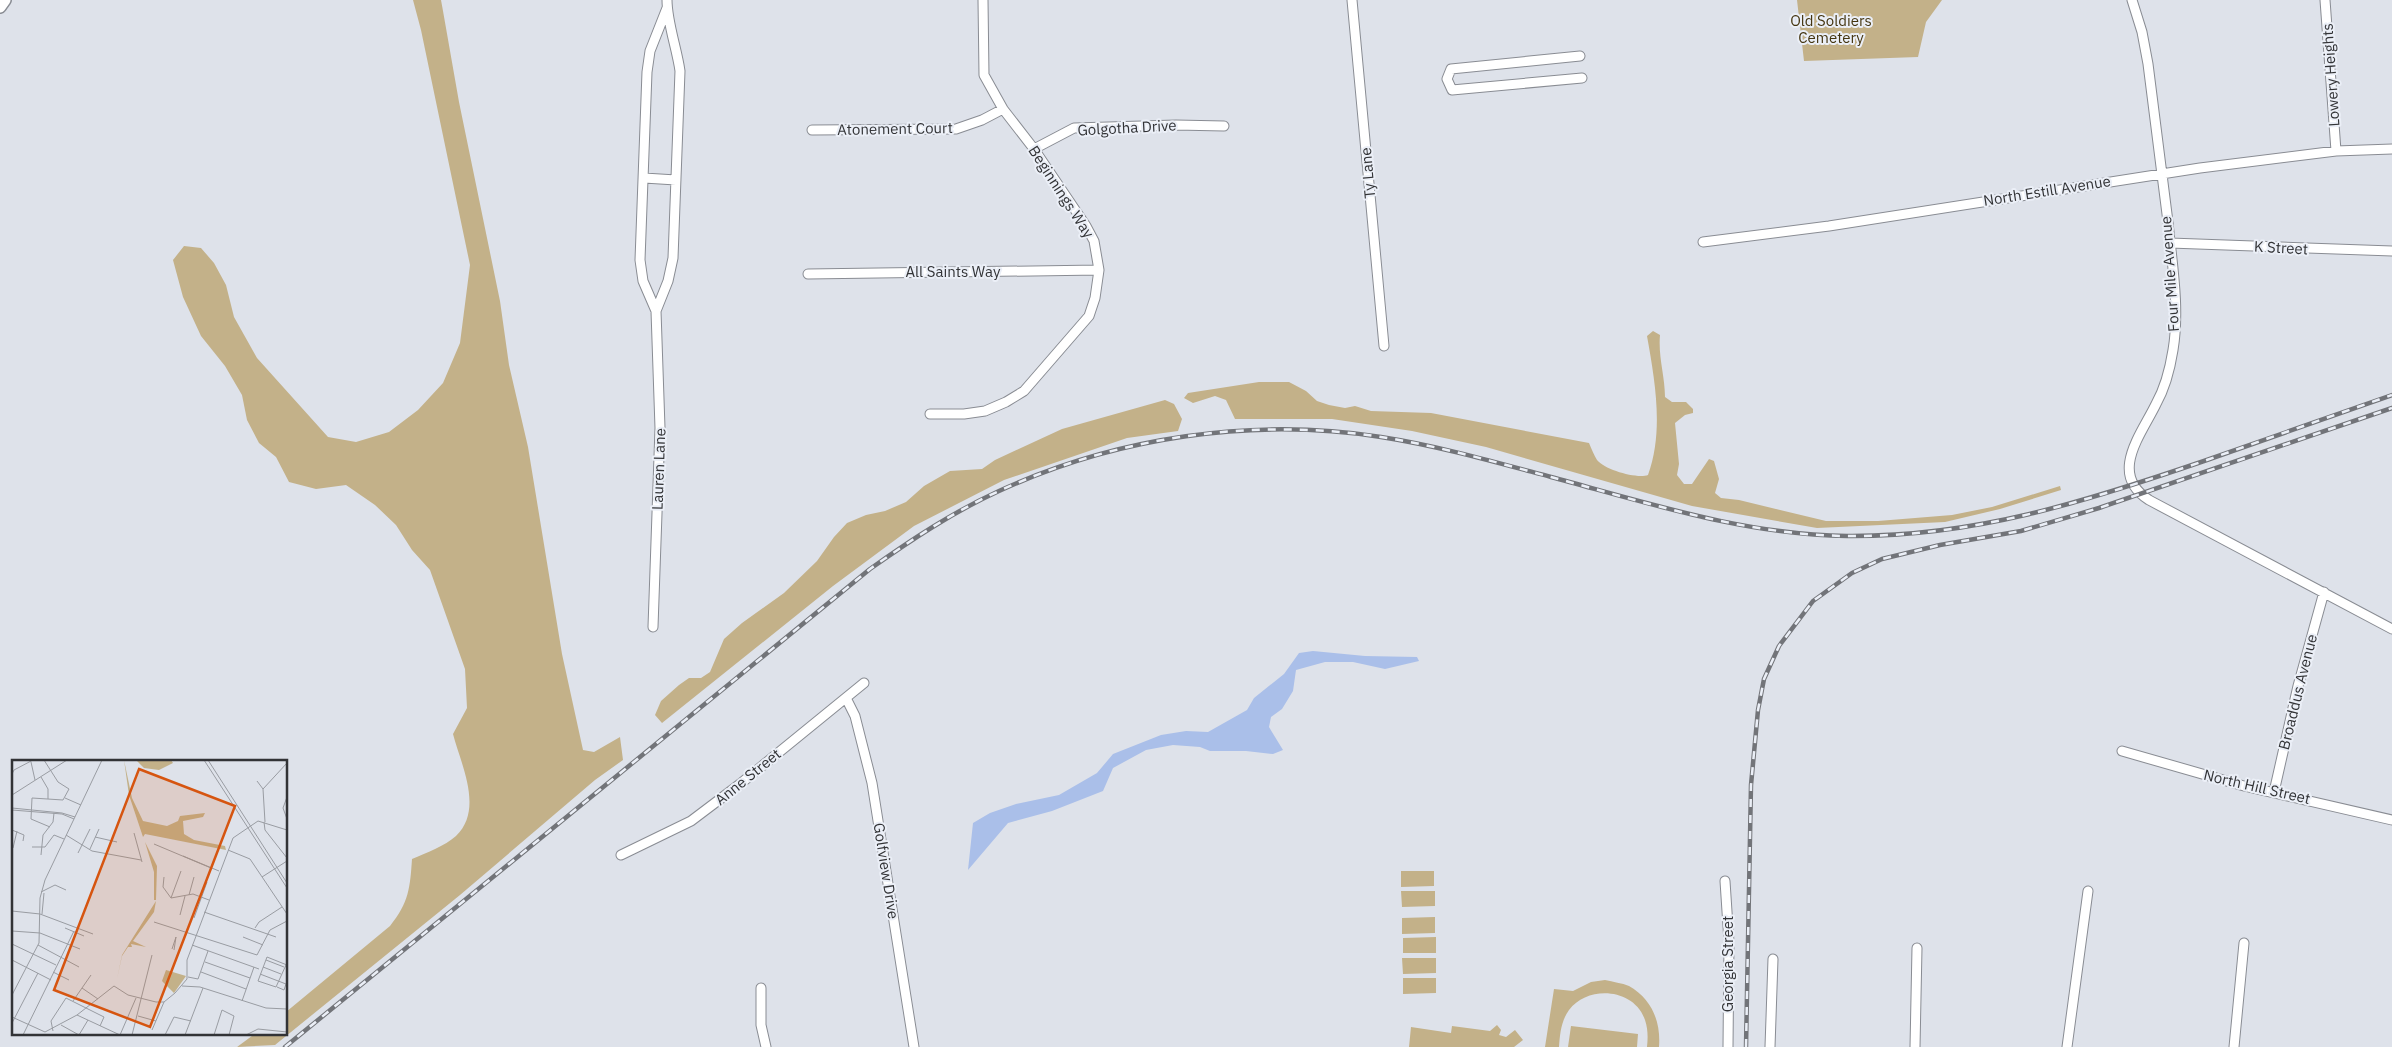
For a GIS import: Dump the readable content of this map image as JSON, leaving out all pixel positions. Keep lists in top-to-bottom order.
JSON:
{
  "streets": {
    "street": [
      "Lowery Heights",
      "Golgotha Drive",
      "Atonement Court",
      "Ty Lane",
      "North Estill Avenue",
      "Beginnings Way",
      "K Street",
      "All Saints Way",
      "Four Mile Avenue",
      "Lauren Lane",
      "Broaddus Avenue",
      "Anne Street",
      "North Hill Street",
      "Golfview Drive",
      "Georgia Street"
    ]
  },
  "crossings": [
    ["Lowery Heights", "North Estill Avenue"],
    ["Golgotha Drive", "Beginnings Way"],
    ["Atonement Court", "Beginnings Way"],
    ["North Estill Avenue", "Four Mile Avenue"],
    ["Beginnings Way", "All Saints Way"],
    ["K Street", "Four Mile Avenue"],
    ["Four Mile Avenue", "Broaddus Avenue"],
    ["Broaddus Avenue", "North Hill Street"],
    ["Anne Street", "Golfview Drive"]
  ],
  "parks": ["Old Soldiers Cemetery"]
}
